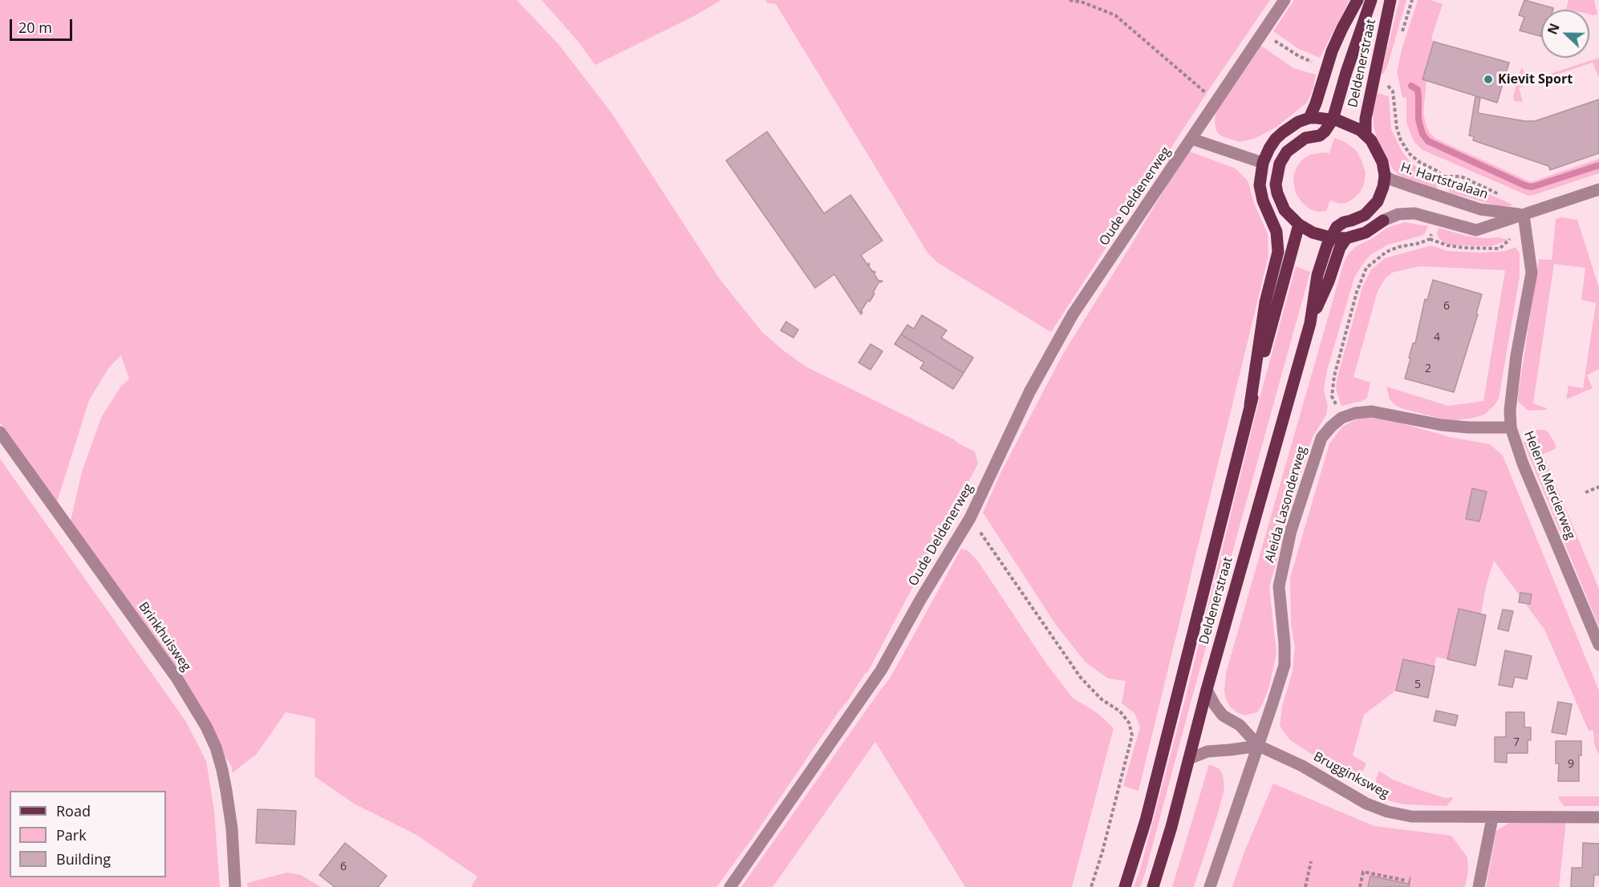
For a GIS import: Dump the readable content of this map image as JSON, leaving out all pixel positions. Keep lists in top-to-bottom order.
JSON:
{
  "streets": {
    "main road": ["Deldenerstraat"],
    "street": [
      "H. Hartstralaan",
      "Oude Deldenerweg",
      "Helene Mercierweg",
      "Aleida Lasonderweg",
      "Brinkhuisweg",
      "Brugginksweg"
    ]
  },
  "crossings": [
    ["Deldenerstraat", "H. Hartstralaan"],
    ["Deldenerstraat", "Brugginksweg"],
    ["H. Hartstralaan", "Helene Mercierweg"],
    ["Helene Mercierweg", "Aleida Lasonderweg"],
    ["Aleida Lasonderweg", "Brugginksweg"]
  ],
  "places": ["Kievit Sport"],
  "house_numbers": [
    "6",
    "4",
    "2",
    "5",
    "7",
    "9",
    "6"
  ],
  "legend": ["Road", "Park", "Building"],
  "scale_bar": "20 m",
  "north": "left"
}
